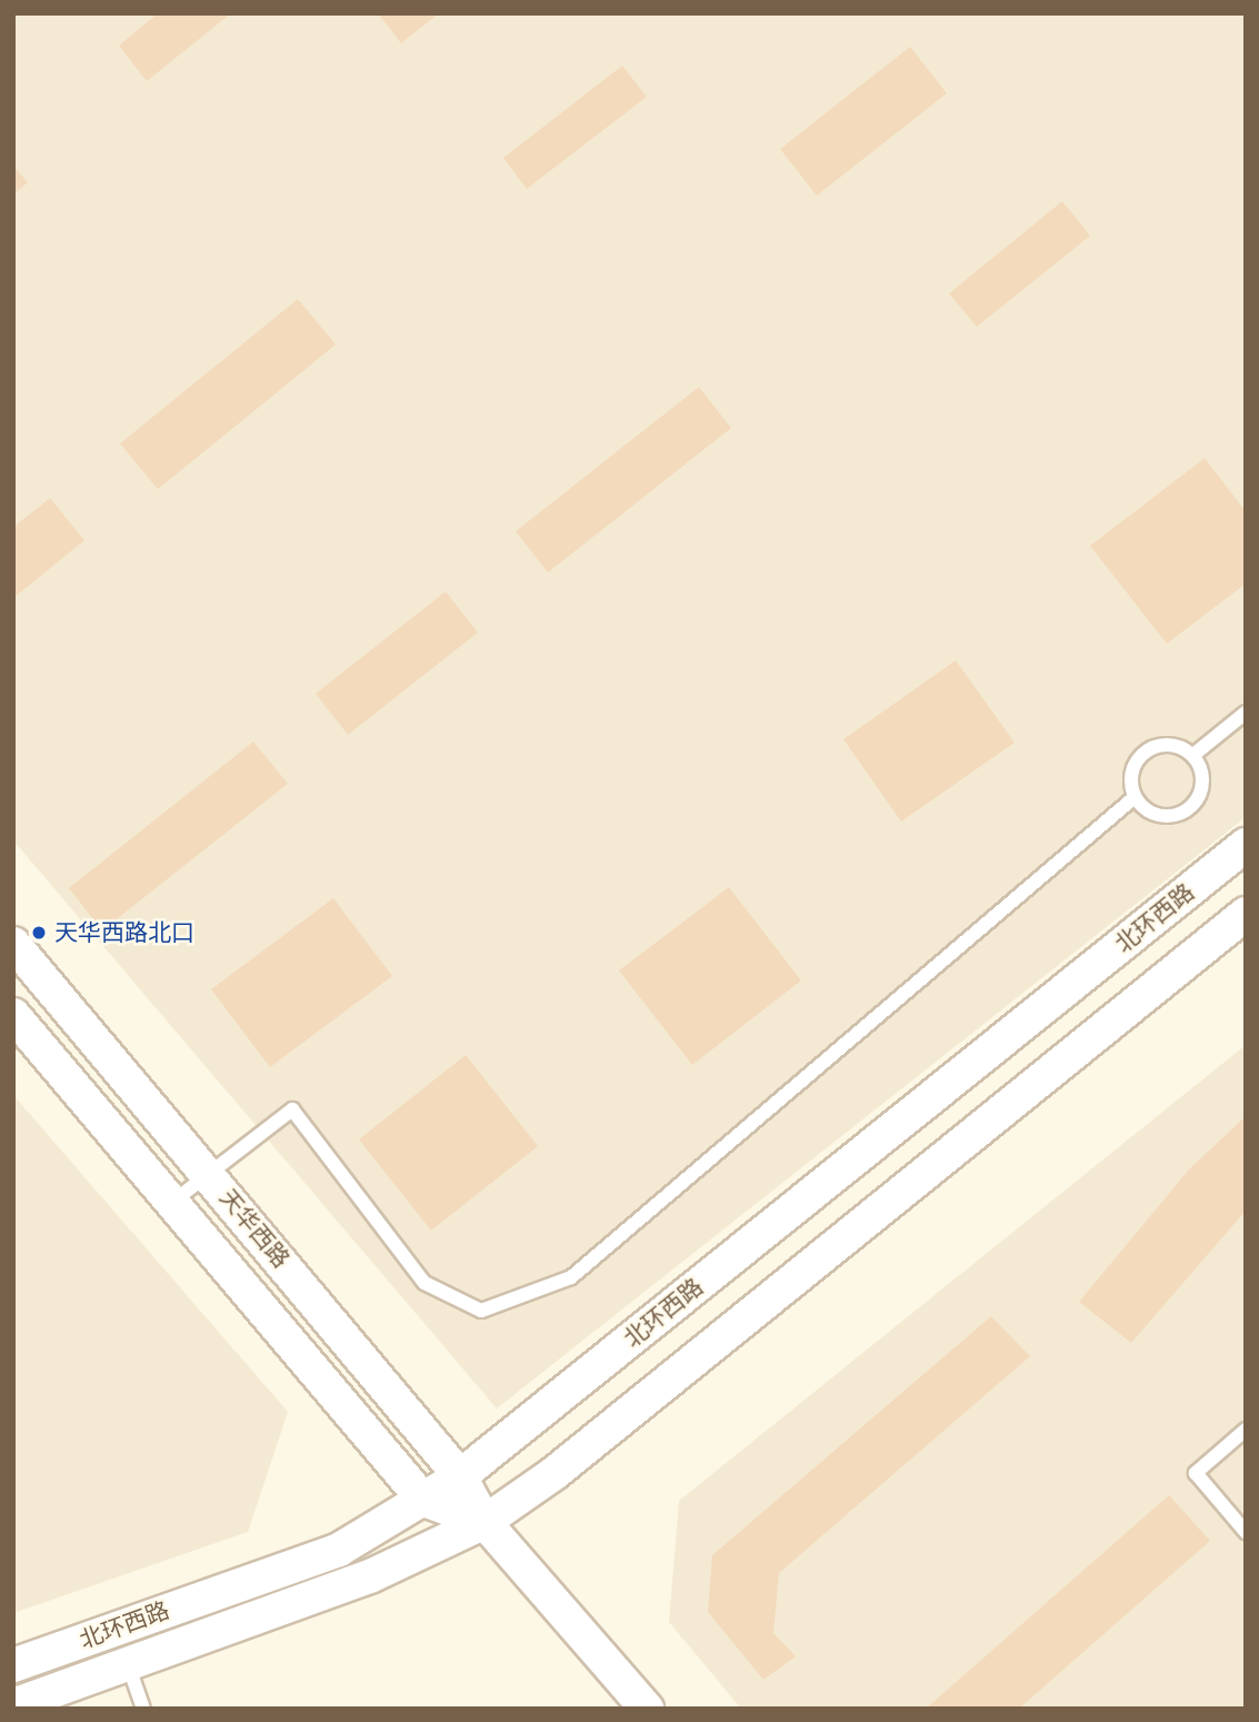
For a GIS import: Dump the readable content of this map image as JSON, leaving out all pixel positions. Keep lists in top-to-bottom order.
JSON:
{
  "streets": {
    "street": ["北环西路", "天华西路"]
  },
  "crossings": [
    ["北环西路", "天华西路"]
  ],
  "places": ["天华西路北口"]
}
